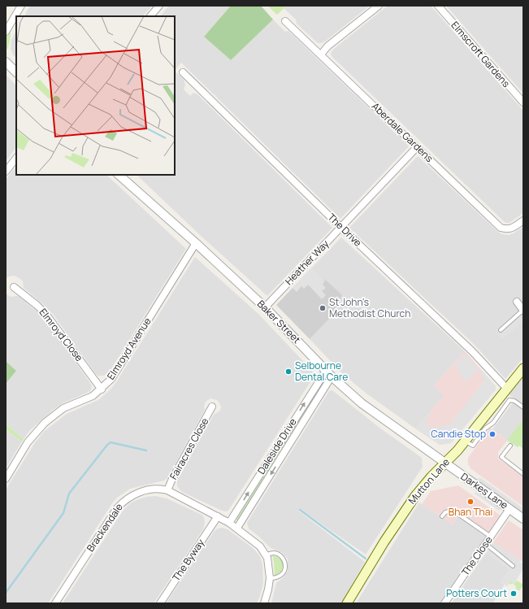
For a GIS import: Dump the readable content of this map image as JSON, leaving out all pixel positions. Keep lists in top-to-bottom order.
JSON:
{
  "streets": {
    "main road": ["Mutton Lane"],
    "street": [
      "Elmscroft Gardens",
      "Aberdale Gardens",
      "The Drive",
      "Heather Way",
      "Baker Street",
      "Elmroyd Close",
      "Elmroyd Avenue",
      "Daleside Drive",
      "Fairacres Close",
      "Darkes Lane",
      "Brackendale",
      "The Close",
      "The Byway"
    ]
  },
  "crossings": [
    ["Aberdale Gardens", "Heather Way"],
    ["The Drive", "Heather Way"],
    ["The Drive", "Mutton Lane"],
    ["Heather Way", "Baker Street"],
    ["Baker Street", "Elmroyd Avenue"],
    ["Baker Street", "Daleside Drive"],
    ["Baker Street", "Mutton Lane"],
    ["Baker Street", "Darkes Lane"],
    ["Elmroyd Close", "Elmroyd Avenue"],
    ["Daleside Drive", "Brackendale"],
    ["Fairacres Close", "Brackendale"],
    ["Mutton Lane", "Darkes Lane"],
    ["Darkes Lane", "The Close"],
    ["Brackendale", "The Byway"]
  ],
  "places": [
    "St John's Methodist Church",
    "Selbourne Dental Care",
    "Candie Stop",
    "Bhan Thai",
    "Potters Court"
  ]
}
